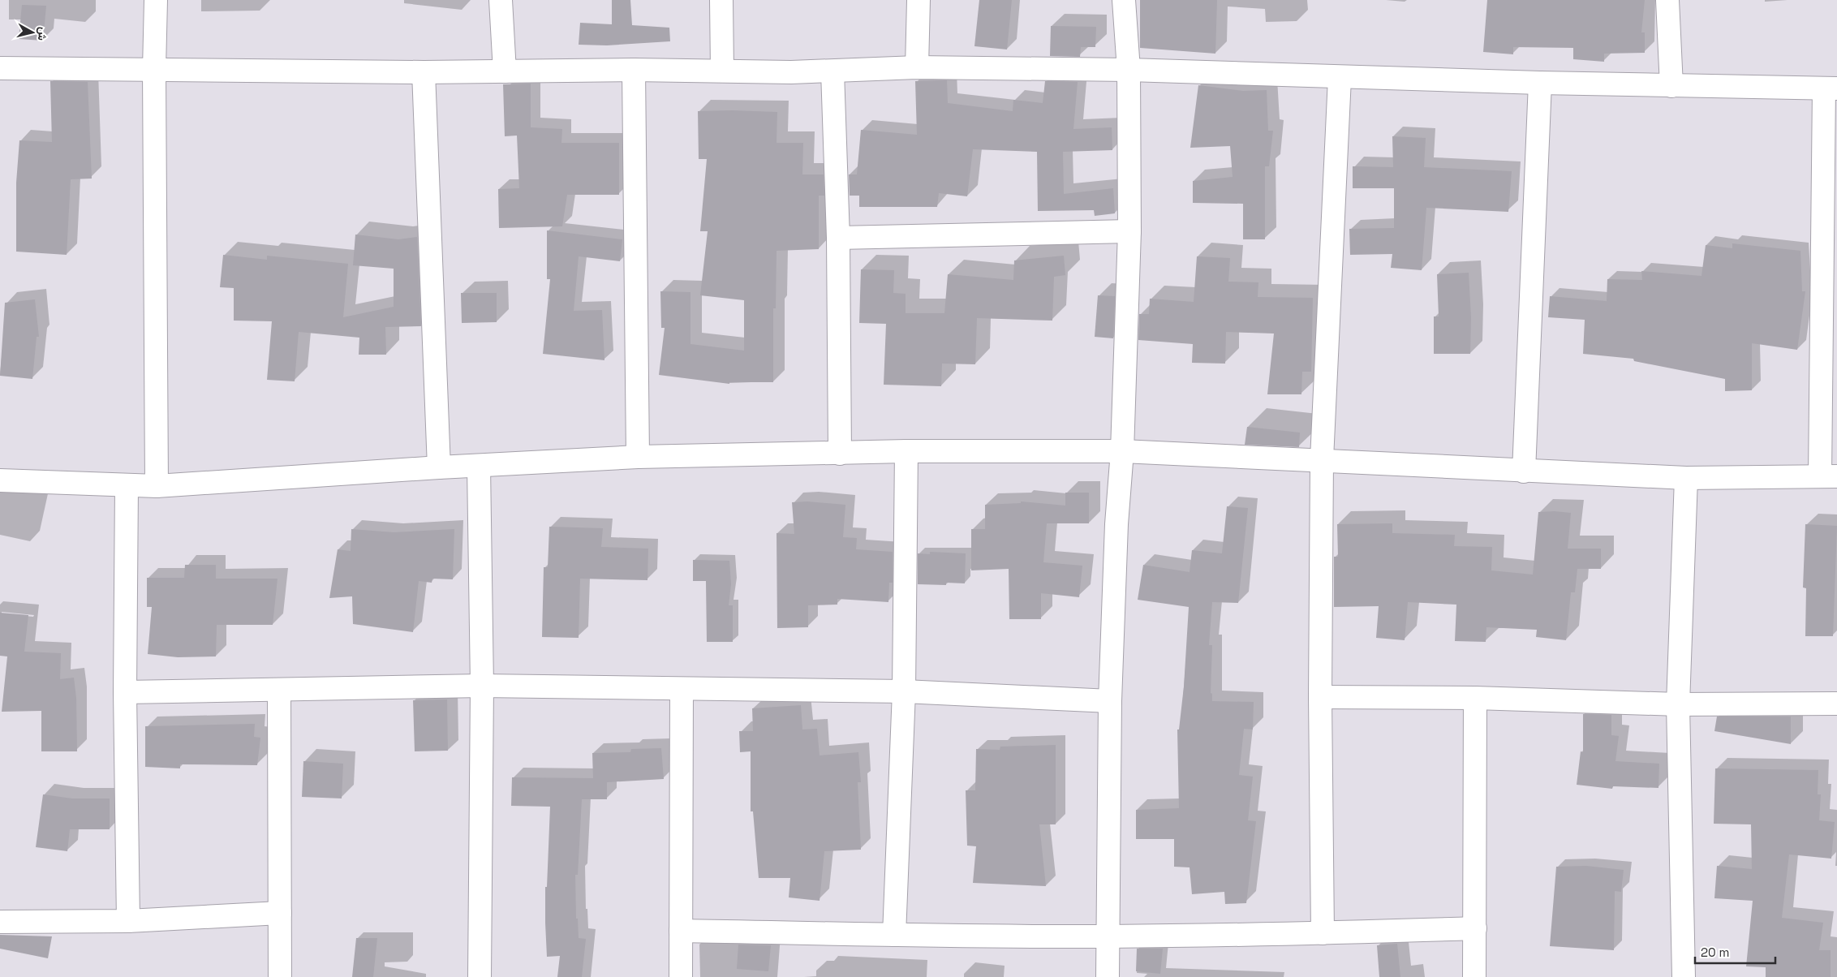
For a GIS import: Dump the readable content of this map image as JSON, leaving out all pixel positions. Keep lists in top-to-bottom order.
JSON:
{
  "scale_bar": "20 m",
  "north": "right"
}
